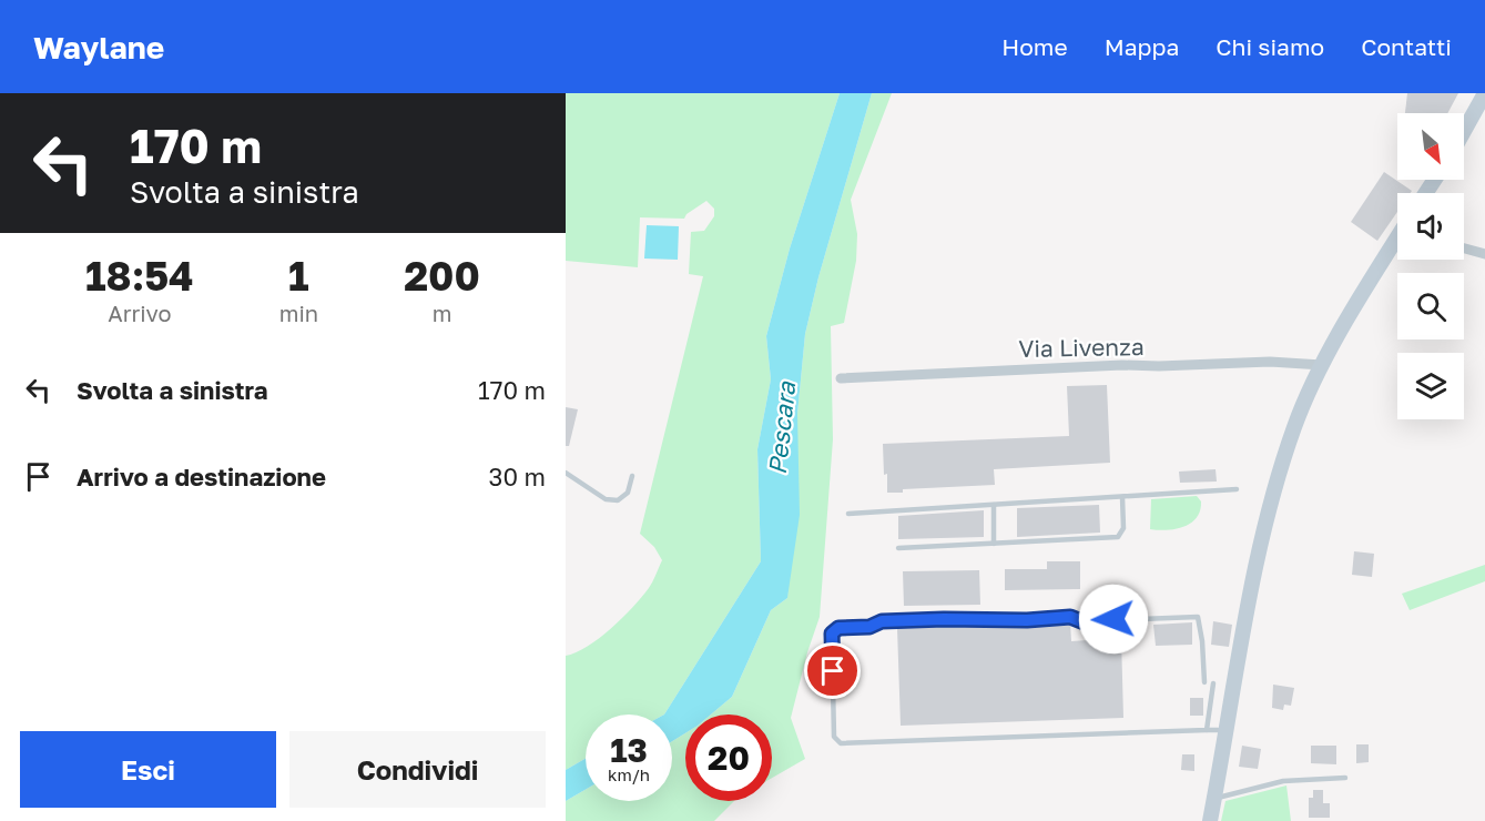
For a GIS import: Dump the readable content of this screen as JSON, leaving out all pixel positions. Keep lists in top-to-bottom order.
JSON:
{
  "streets": {
    "street": ["Via Livenza"]
  },
  "water": ["Pescara"],
  "north": "bottom right",
  "page": {
    "header": "Waylane",
    "nav": [
      "Home",
      "Mappa",
      "Chi siamo",
      "Contatti"
    ],
    "turn": ["170 m", "Svolta a sinistra"],
    "eta": [
      "18:54",
      "Arrivo",
      "1",
      "min",
      "200",
      "m"
    ],
    "list": [
      {
        "name": "Svolta a sinistra",
        "value": "170 m"
      },
      {
        "name": "Arrivo a destinazione",
        "value": "30 m"
      }
    ],
    "speed": "13 km/h",
    "limit": "20",
    "buttons": ["Esci", "Condividi"]
  }
}
